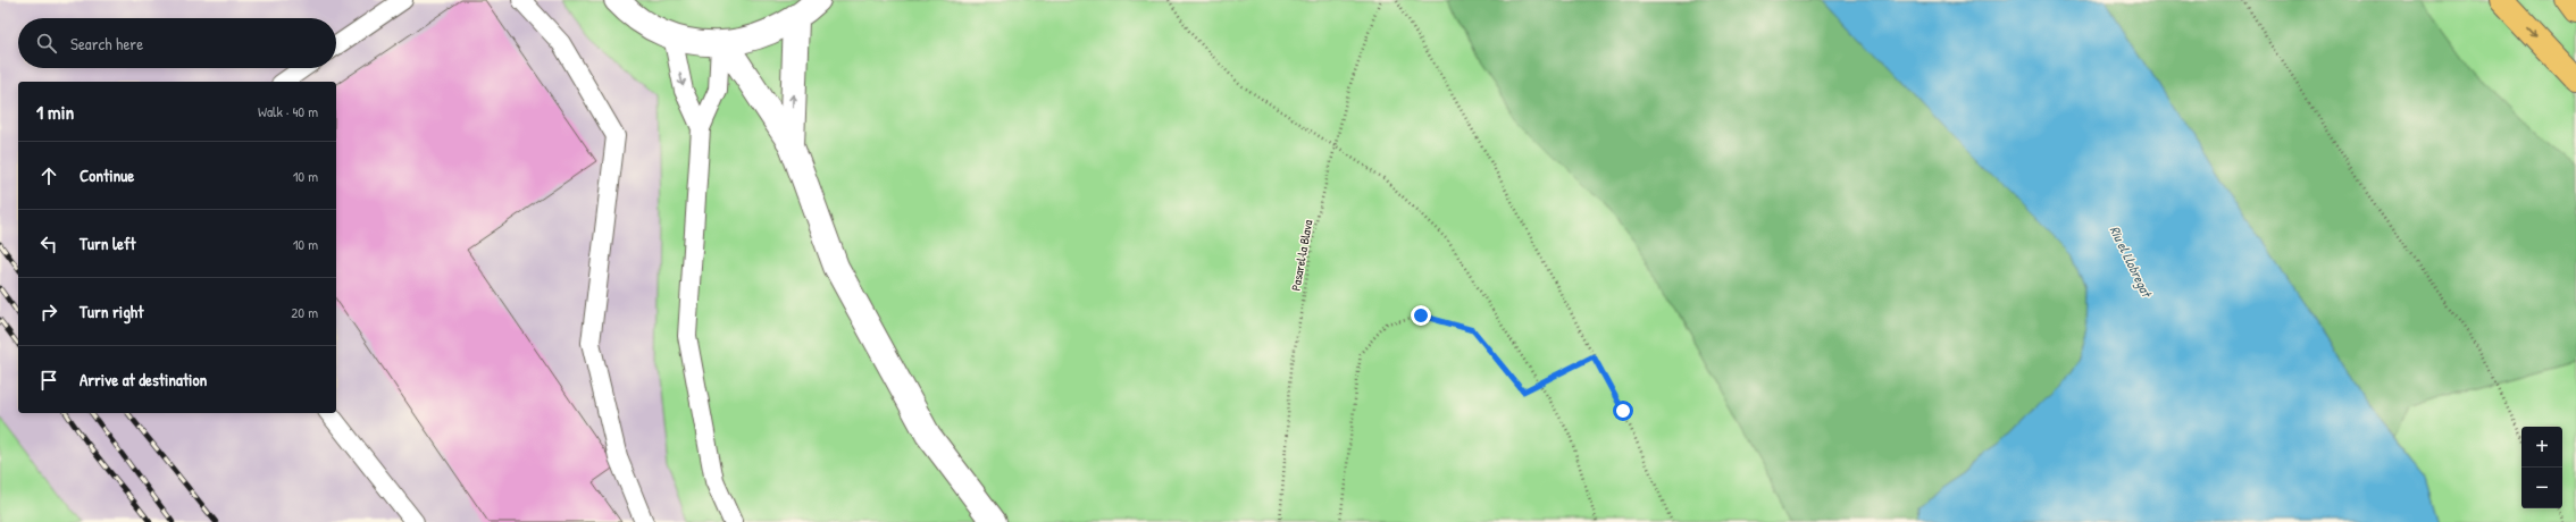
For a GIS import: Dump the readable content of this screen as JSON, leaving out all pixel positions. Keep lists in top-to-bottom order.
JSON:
{
  "streets": {
    "path": ["Pasarel·la Blava"]
  },
  "water": ["Riu el Llobregat"],
  "page": {
    "search": "Search here",
    "heading": ["1 min", "Walk · 40 m"],
    "list": [
      ["Continue", "10 m"],
      ["Turn left", "10 m"],
      ["Turn right", "20 m"],
      "Arrive at destination"
    ],
    "map_buttons": ["+", "−"]
  }
}
